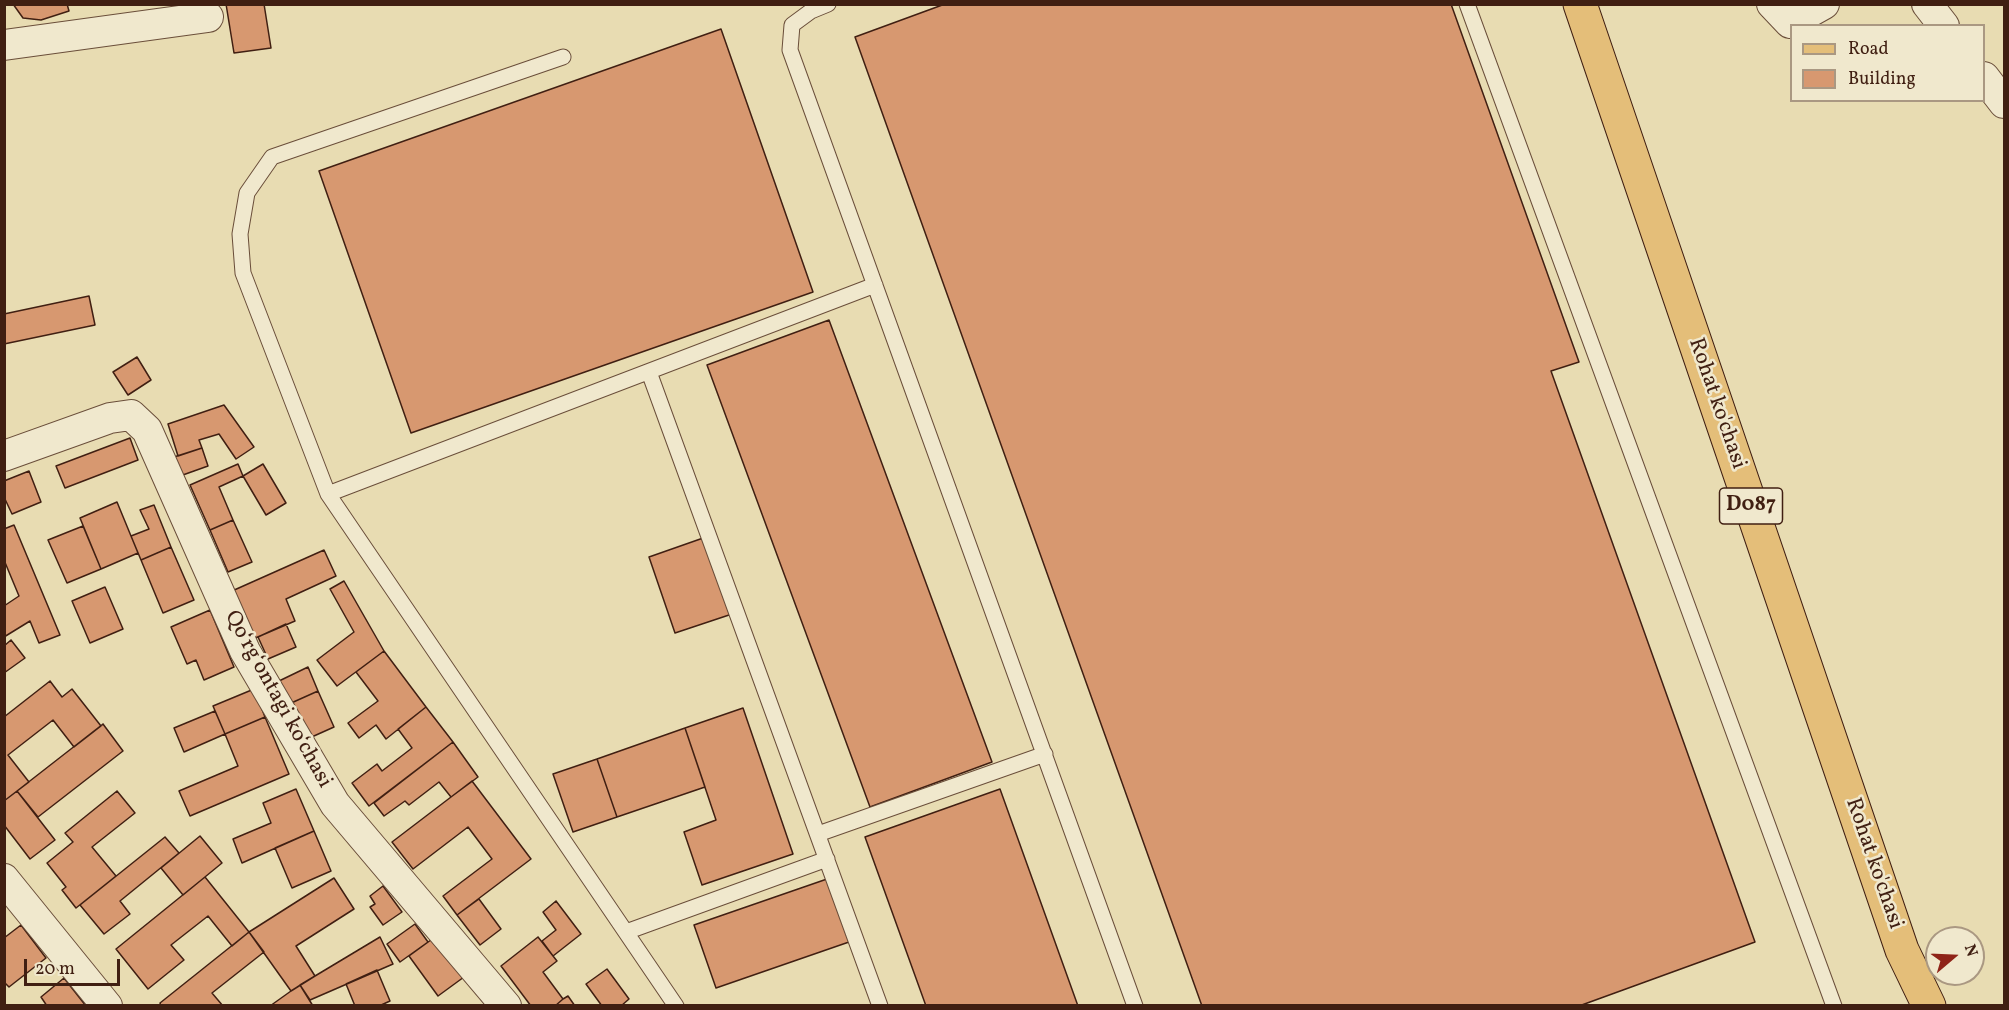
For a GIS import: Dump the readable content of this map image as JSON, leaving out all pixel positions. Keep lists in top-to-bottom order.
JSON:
{
  "streets": {
    "main road": ["Rohat ko'chasi", "D087"],
    "street": ["Qo‘rg‘ontagi ko‘chasi"]
  },
  "legend": ["Road", "Building"],
  "scale_bar": "20 m",
  "north": "right"
}
